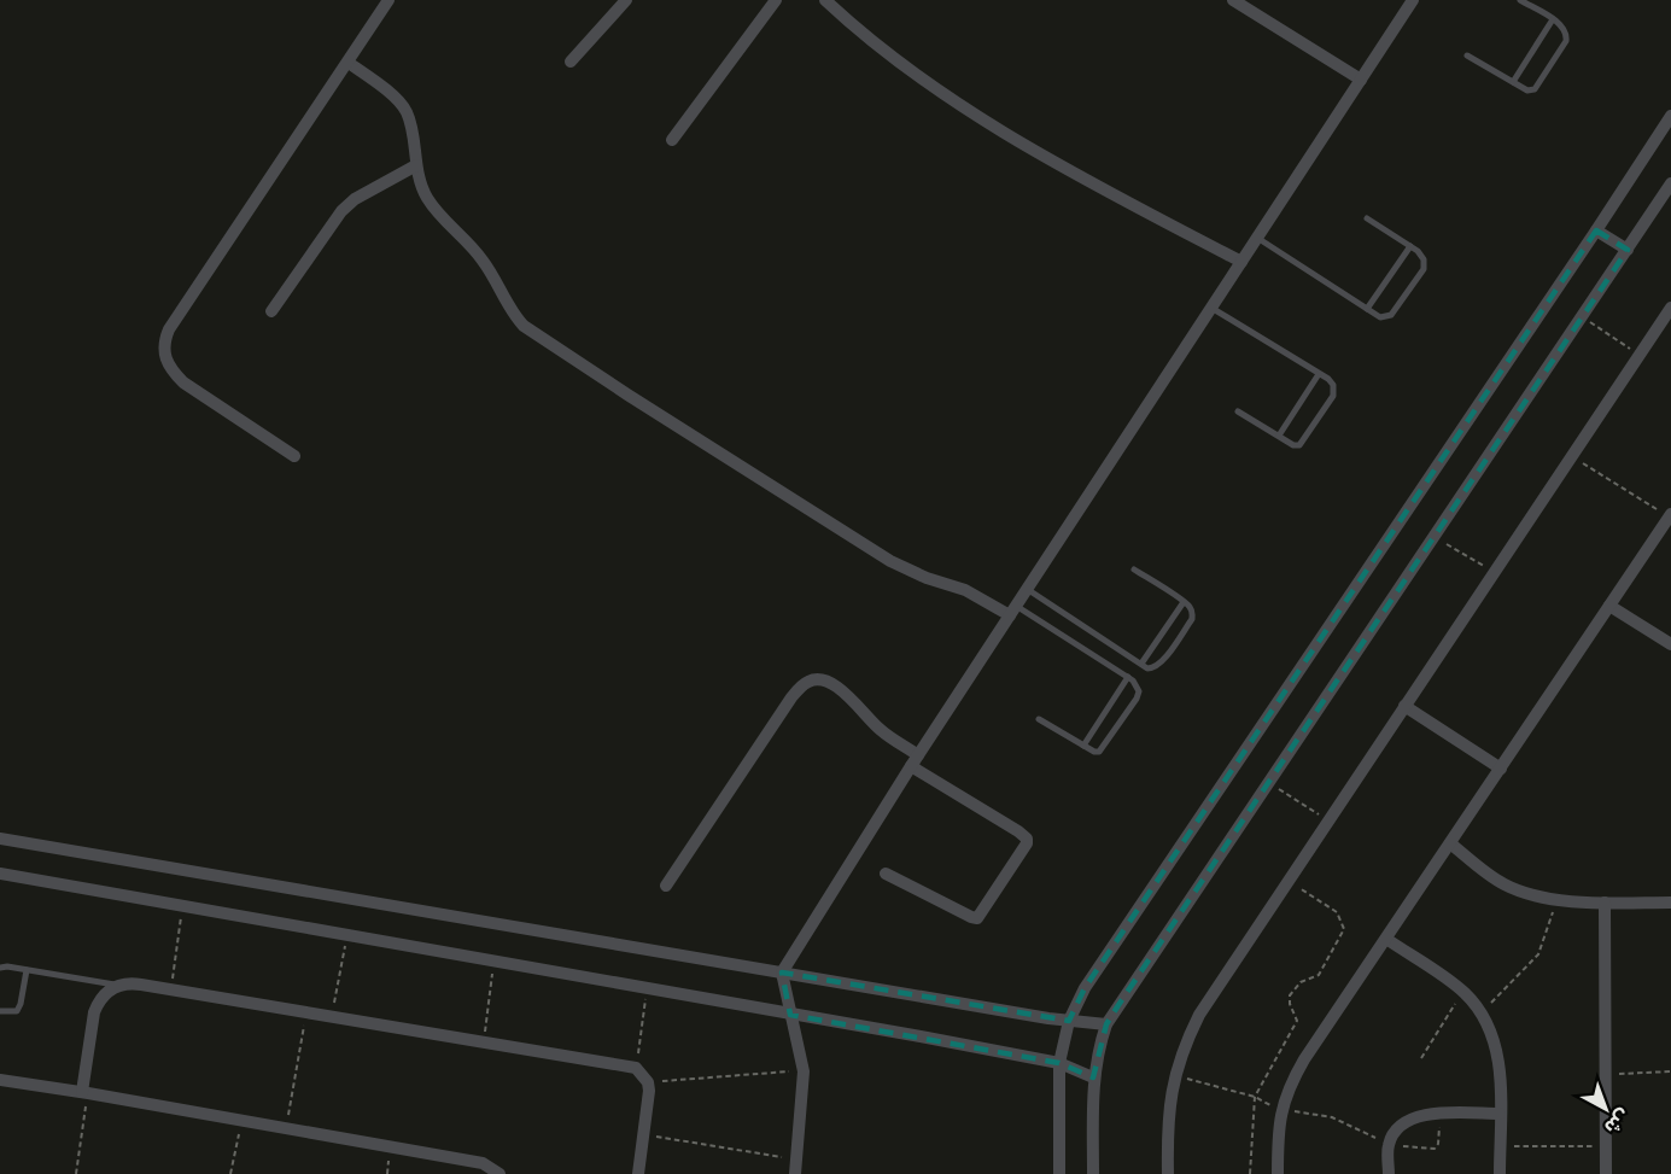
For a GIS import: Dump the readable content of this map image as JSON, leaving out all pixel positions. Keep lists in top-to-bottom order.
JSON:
{
  "north": "bottom right"
}
